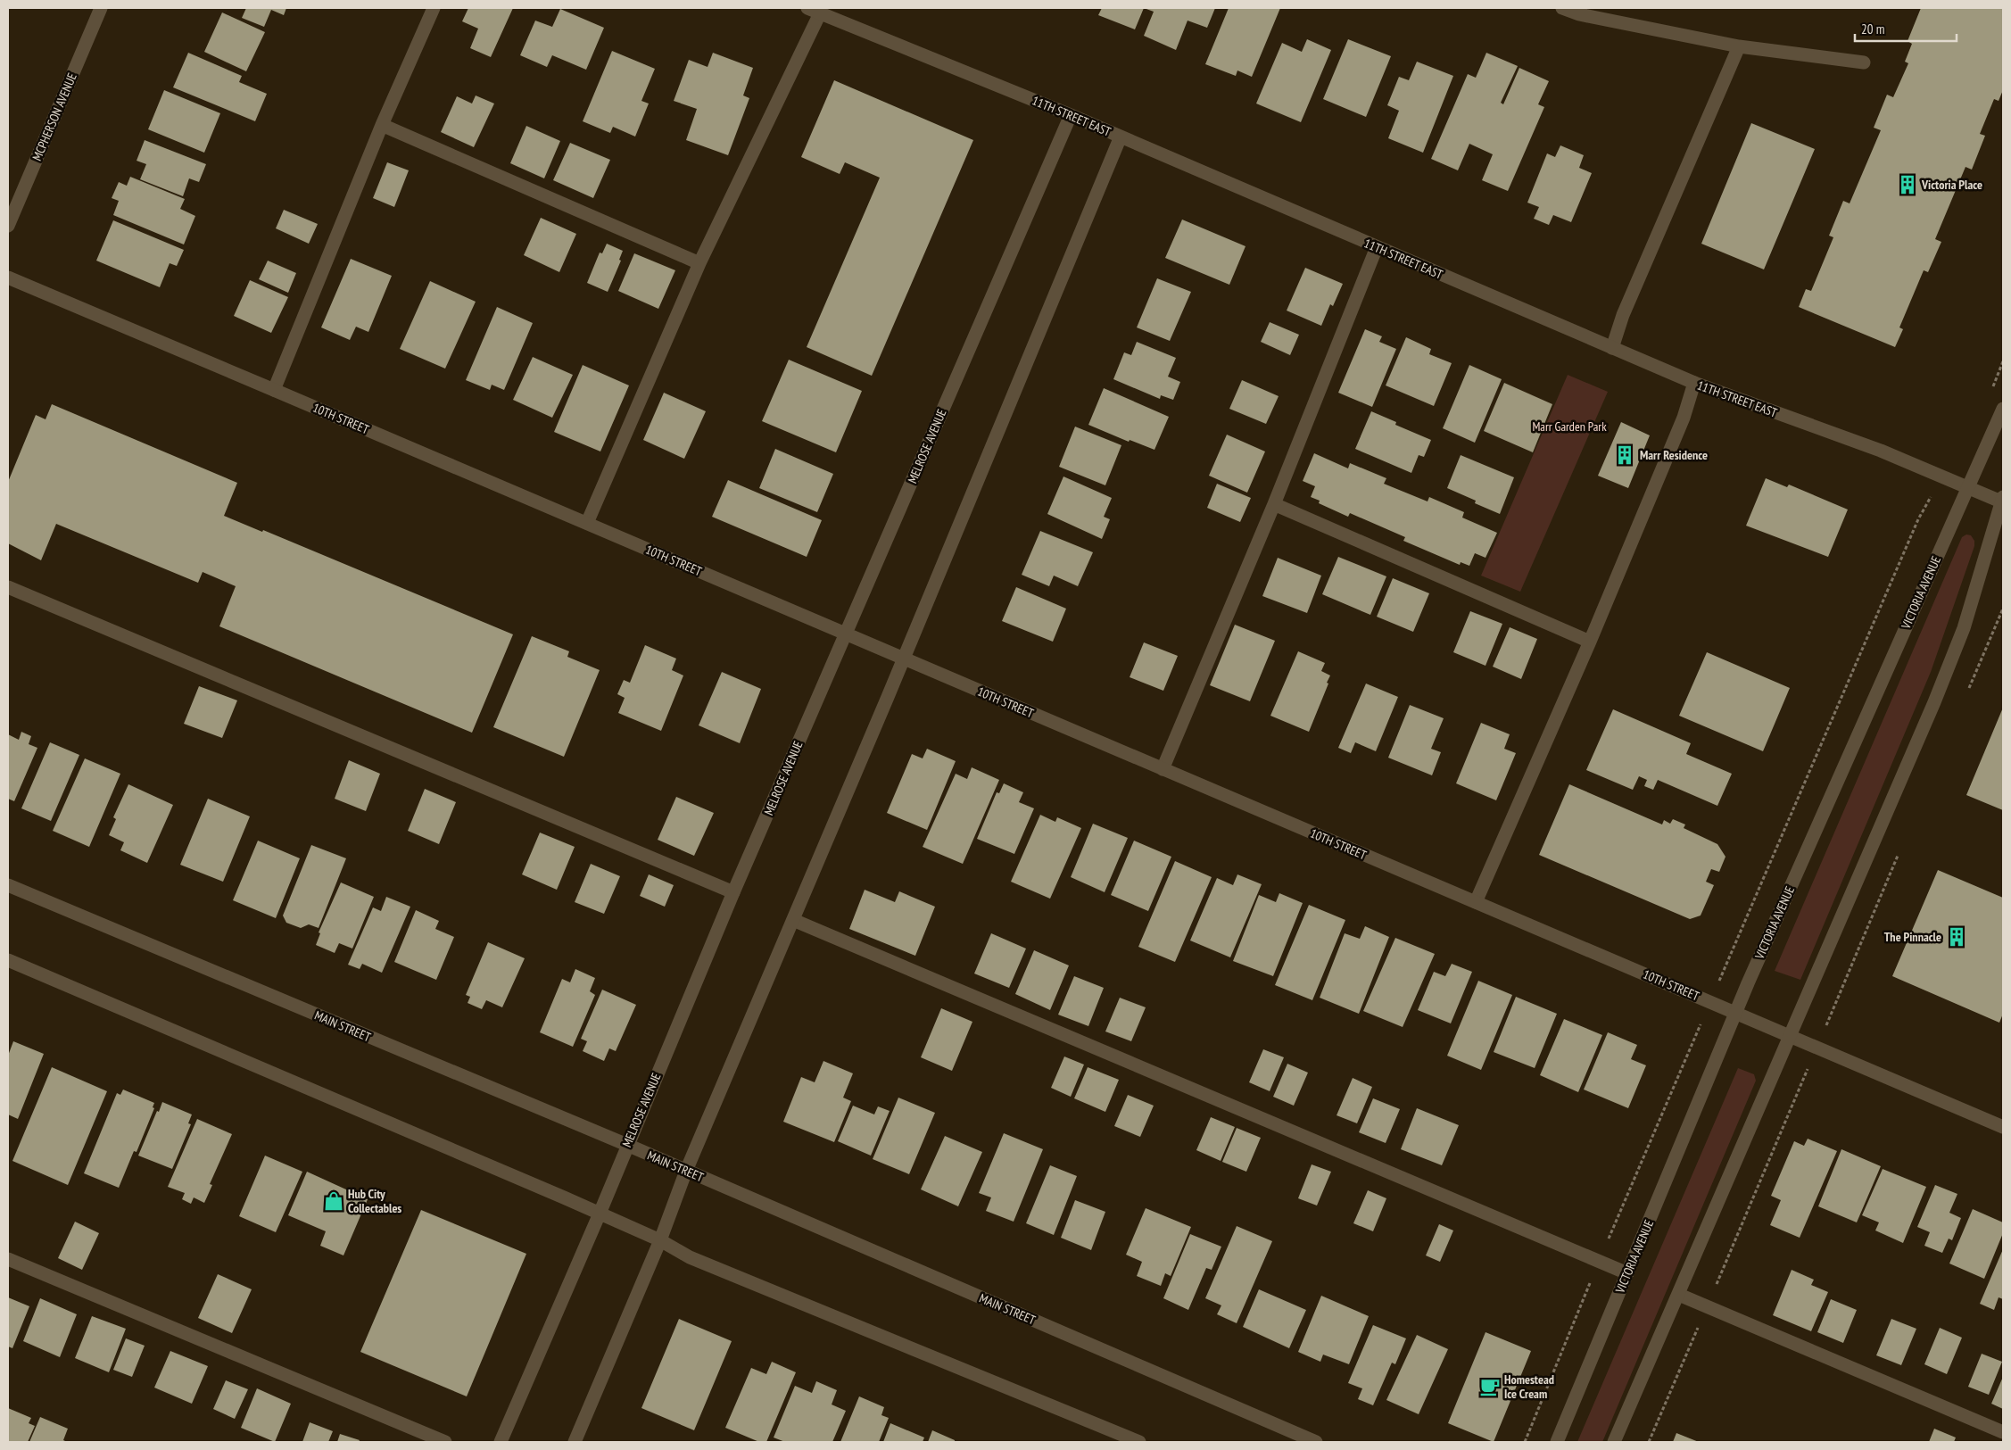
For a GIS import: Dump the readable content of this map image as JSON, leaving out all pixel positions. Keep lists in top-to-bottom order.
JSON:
{
  "streets": {
    "street": [
      "11TH STREET EAST",
      "MCPHERSON AVENUE",
      "10TH STREET",
      "MELROSE AVENUE",
      "VICTORIA AVENUE",
      "MAIN STREET"
    ]
  },
  "crossings": [
    ["11TH STREET EAST", "MELROSE AVENUE"],
    ["11TH STREET EAST", "VICTORIA AVENUE"],
    ["10TH STREET", "MELROSE AVENUE"],
    ["10TH STREET", "VICTORIA AVENUE"],
    ["MELROSE AVENUE", "MAIN STREET"]
  ],
  "parks": ["Marr Garden Park"],
  "places": {
    "building": ["Victoria Place", "Marr Residence", "The Pinnacle"],
    "shop": ["Hub City Collectables"],
    "cafe": ["Homestead Ice Cream"]
  },
  "scale_bar": "20 m"
}
